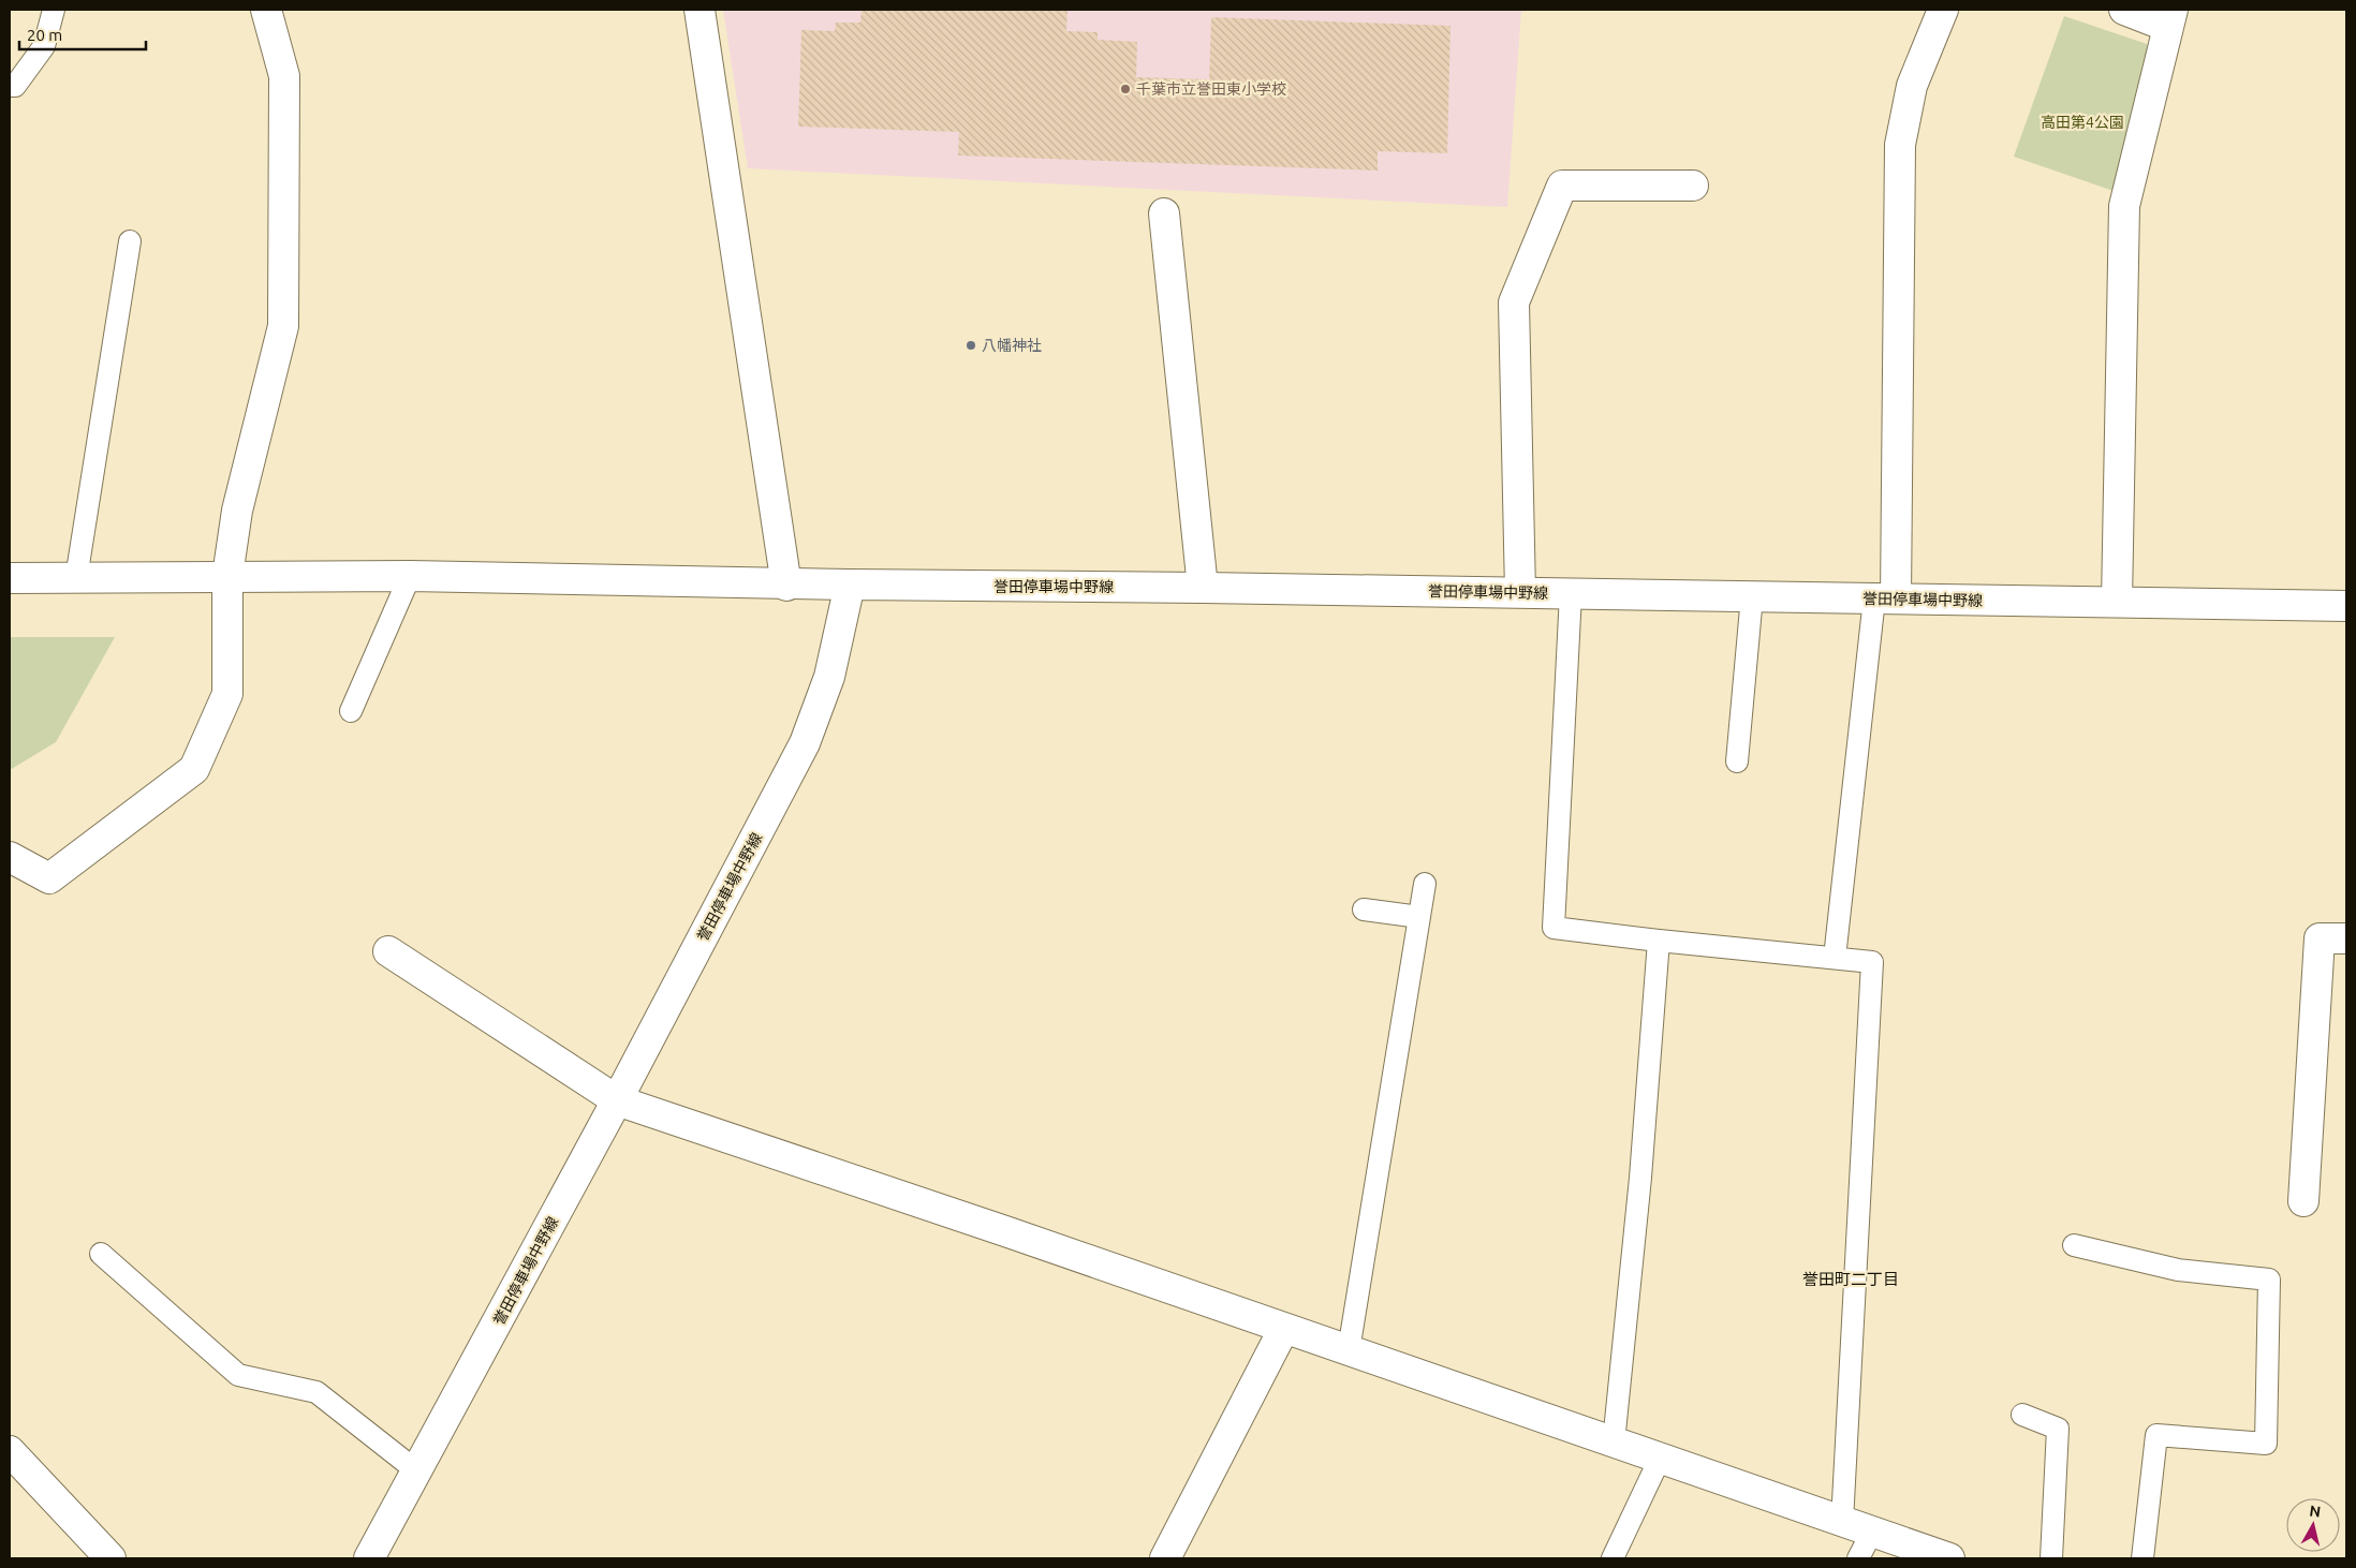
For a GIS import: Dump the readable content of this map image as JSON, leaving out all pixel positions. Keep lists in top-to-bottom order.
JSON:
{
  "streets": {
    "street": ["誉田停車場中野線"]
  },
  "districts": ["誉田町二丁目"],
  "parks": ["高田第4公園"],
  "places": ["千葉市立誉田東小学校", "八幡神社"],
  "scale_bar": "20 m",
  "north": "top"
}
